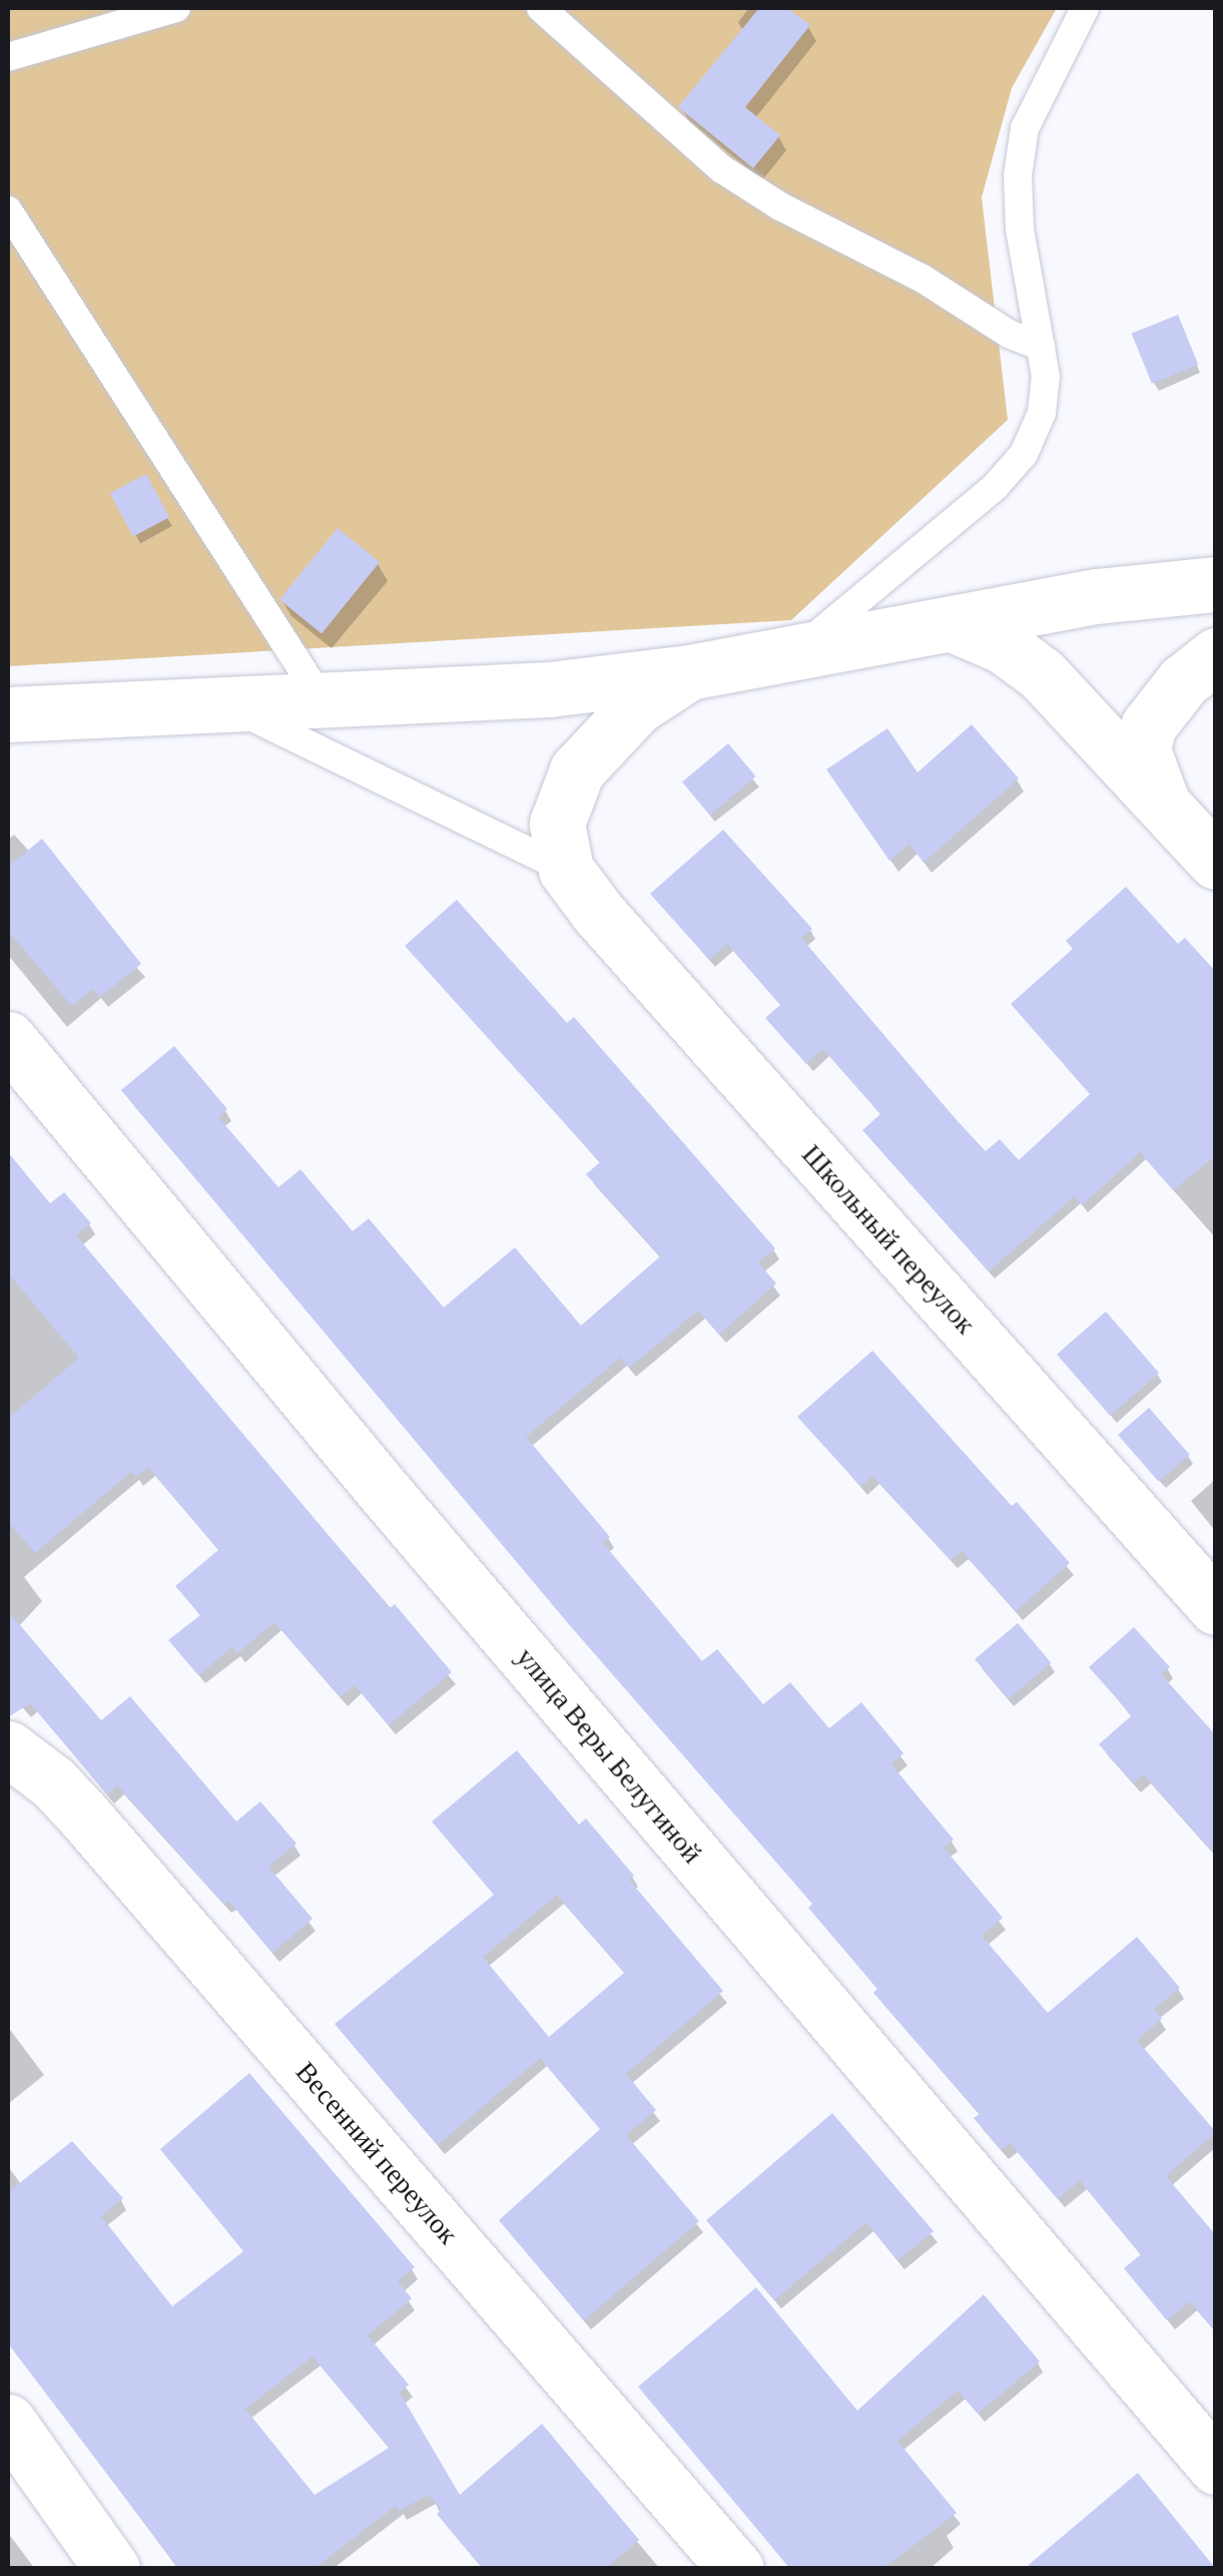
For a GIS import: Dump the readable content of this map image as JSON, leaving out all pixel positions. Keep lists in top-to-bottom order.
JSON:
{
  "streets": {
    "street": ["Школьный переулок", "улица Веры Белугиной", "Весенний переулок"]
  }
}
